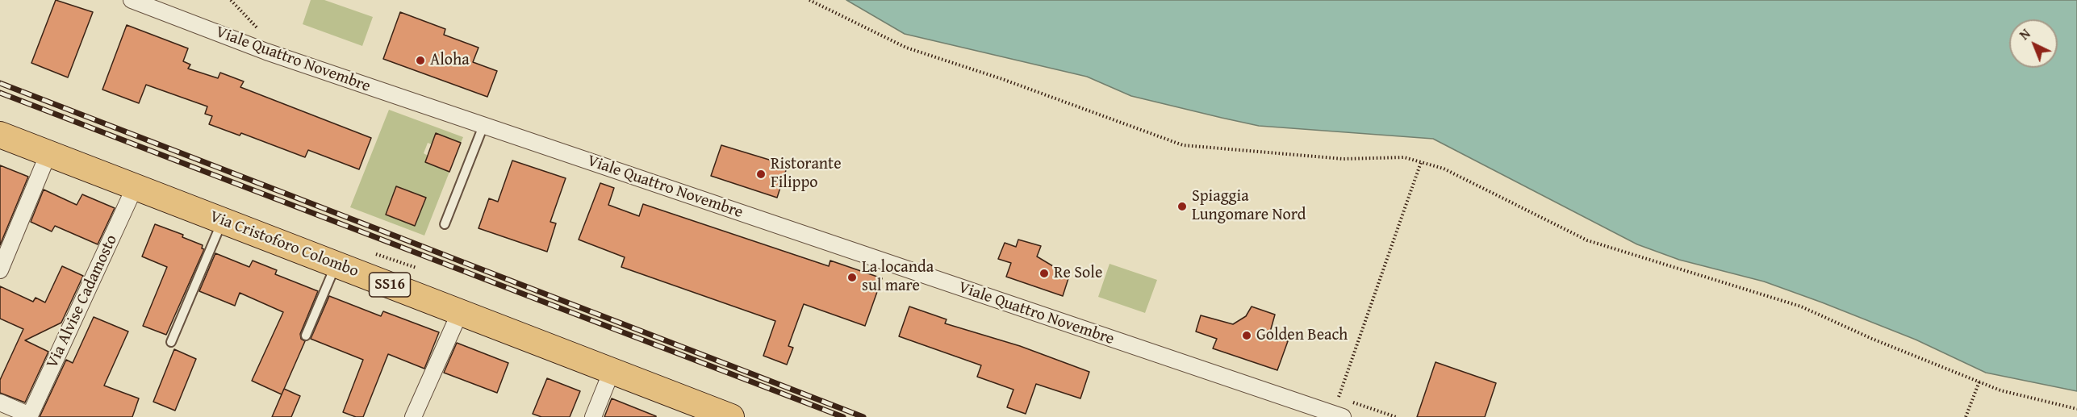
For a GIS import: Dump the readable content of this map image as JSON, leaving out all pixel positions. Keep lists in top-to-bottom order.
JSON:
{
  "streets": {
    "main road": ["Via Cristoforo Colombo", "SS16"],
    "street": ["Viale Quattro Novembre", "Via Alvise Cadamosto"]
  },
  "crossings": [
    ["Via Cristoforo Colombo", "Via Alvise Cadamosto"]
  ],
  "places": [
    "Aloha",
    "Ristorante Filippo",
    "Spiaggia Lungomare Nord",
    "Re Sole",
    "La locanda sul mare",
    "Golden Beach"
  ],
  "north": "top left"
}
